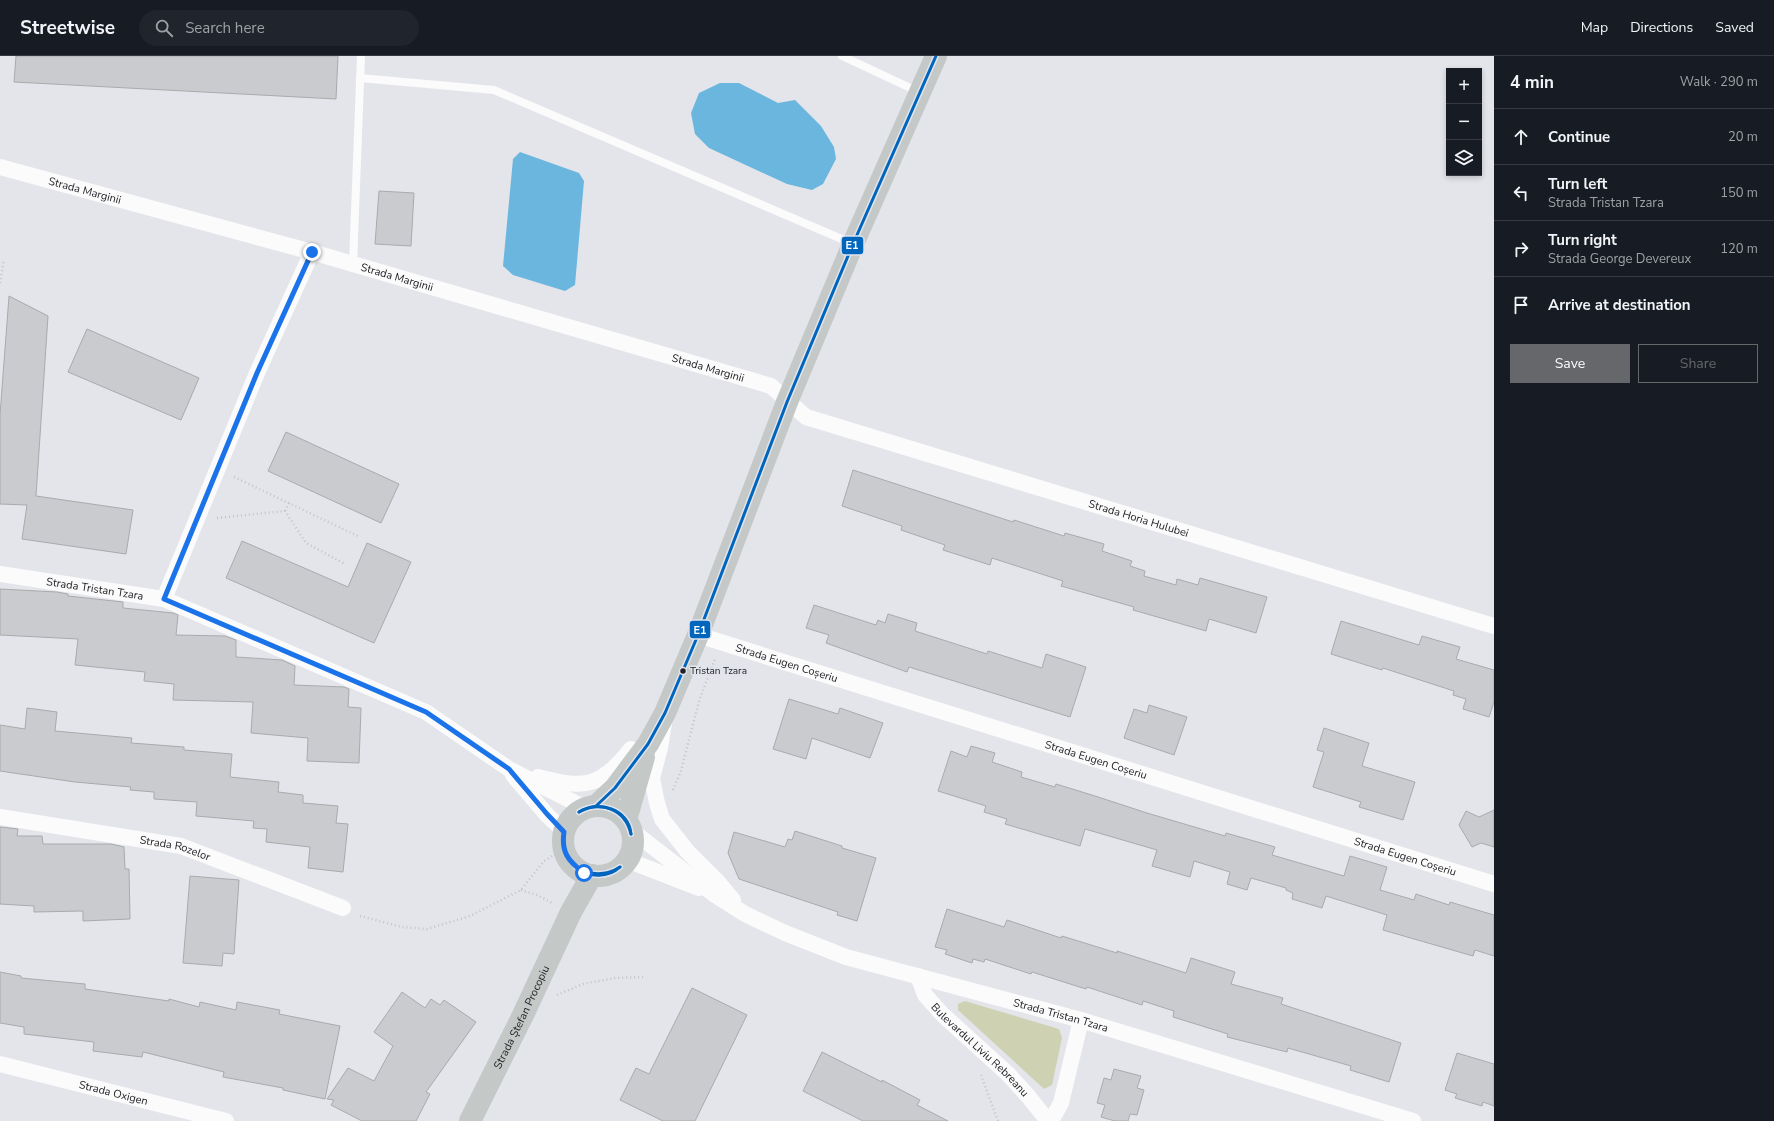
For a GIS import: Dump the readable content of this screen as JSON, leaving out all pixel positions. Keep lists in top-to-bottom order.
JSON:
{
  "streets": {
    "street": [
      "Strada Marginii",
      "Strada Horia Hulubei",
      "Strada Tristan Tzara",
      "Strada Eugen Coșeriu",
      "Strada Rozelor",
      "Strada Ștefan Procopiu",
      "Bulevardul Liviu Rebreanu",
      "Strada Oxigen"
    ]
  },
  "crossings": [
    ["Strada Marginii", "Strada Horia Hulubei"],
    ["Strada Tristan Tzara", "Strada Ștefan Procopiu"],
    ["Strada Tristan Tzara", "Bulevardul Liviu Rebreanu"]
  ],
  "places": ["Tristan Tzara"],
  "lines": ["transit line E1"],
  "page": {
    "header": "Streetwise",
    "search": "Search here",
    "nav": ["Map", "Directions", "Saved"],
    "heading": ["4 min", "Walk · 290 m"],
    "map_buttons": ["+", "−"],
    "list": [
      ["Continue", "20 m"],
      ["Turn left", "Strada Tristan Tzara", "150 m"],
      ["Turn right", "Strada George Devereux", "120 m"],
      "Arrive at destination"
    ],
    "buttons": ["Save", "Share"]
  }
}
